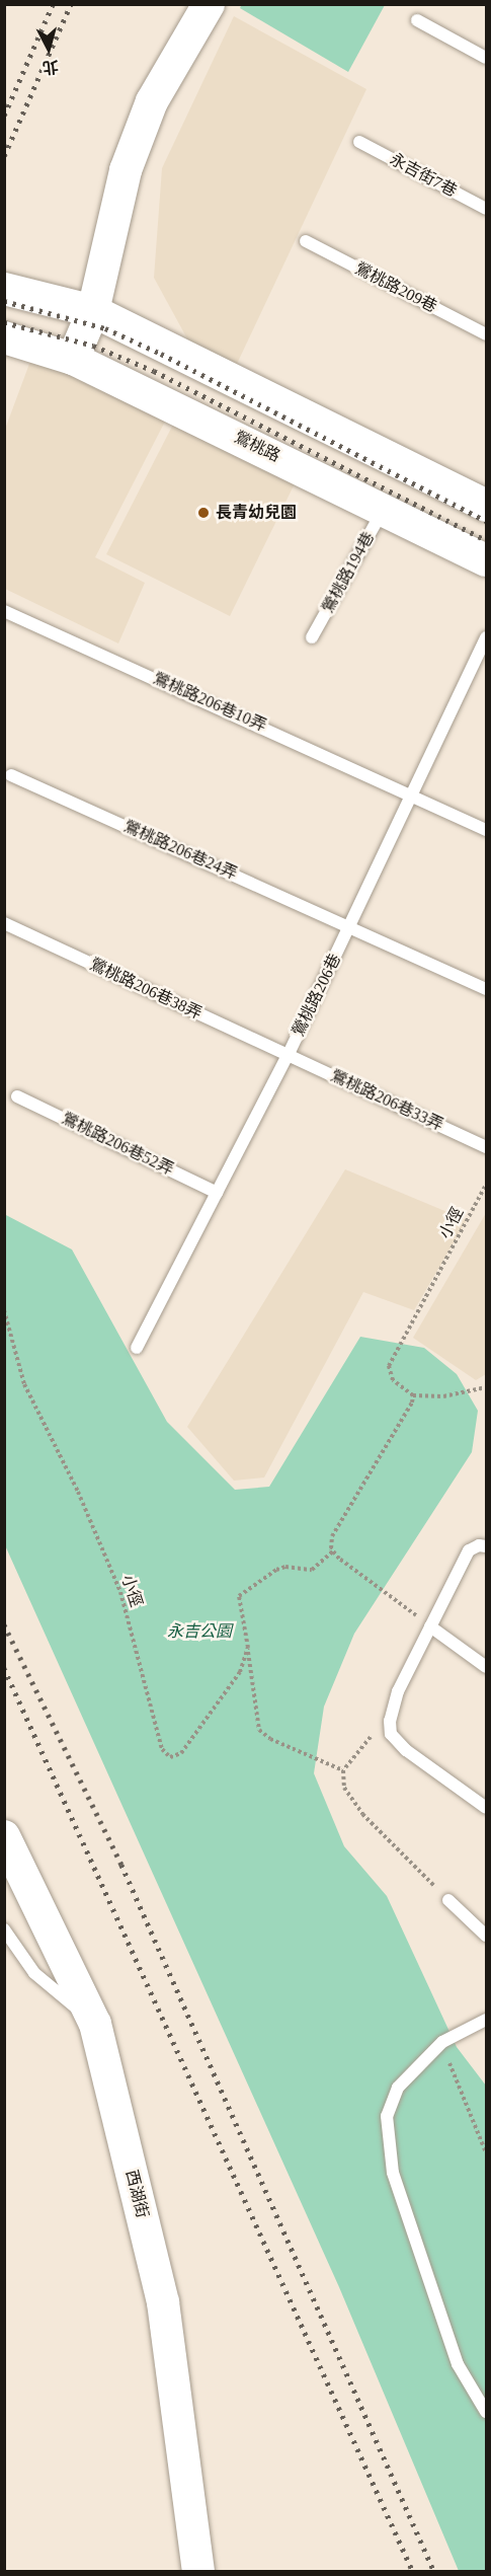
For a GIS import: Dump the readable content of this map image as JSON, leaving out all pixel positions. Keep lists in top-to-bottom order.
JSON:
{
  "streets": {
    "main road": ["鶯桃路", "西湖街"],
    "lane": [
      "永吉街7巷",
      "鶯桃路209巷",
      "鶯桃路194巷",
      "鶯桃路206巷10弄",
      "鶯桃路206巷24弄",
      "鶯桃路206巷38弄",
      "鶯桃路206巷",
      "鶯桃路206巷33弄",
      "鶯桃路206巷52弄"
    ],
    "path": ["小徑"]
  },
  "crossings": [
    ["鶯桃路", "鶯桃路194巷"],
    ["鶯桃路206巷10弄", "鶯桃路206巷"],
    ["鶯桃路206巷24弄", "鶯桃路206巷"],
    ["鶯桃路206巷38弄", "鶯桃路206巷"],
    ["鶯桃路206巷38弄", "鶯桃路206巷33弄"],
    ["鶯桃路206巷", "鶯桃路206巷33弄"],
    ["鶯桃路206巷", "鶯桃路206巷52弄"]
  ],
  "parks": ["永吉公園"],
  "places": ["長青幼兒園"],
  "north": "bottom"
}
